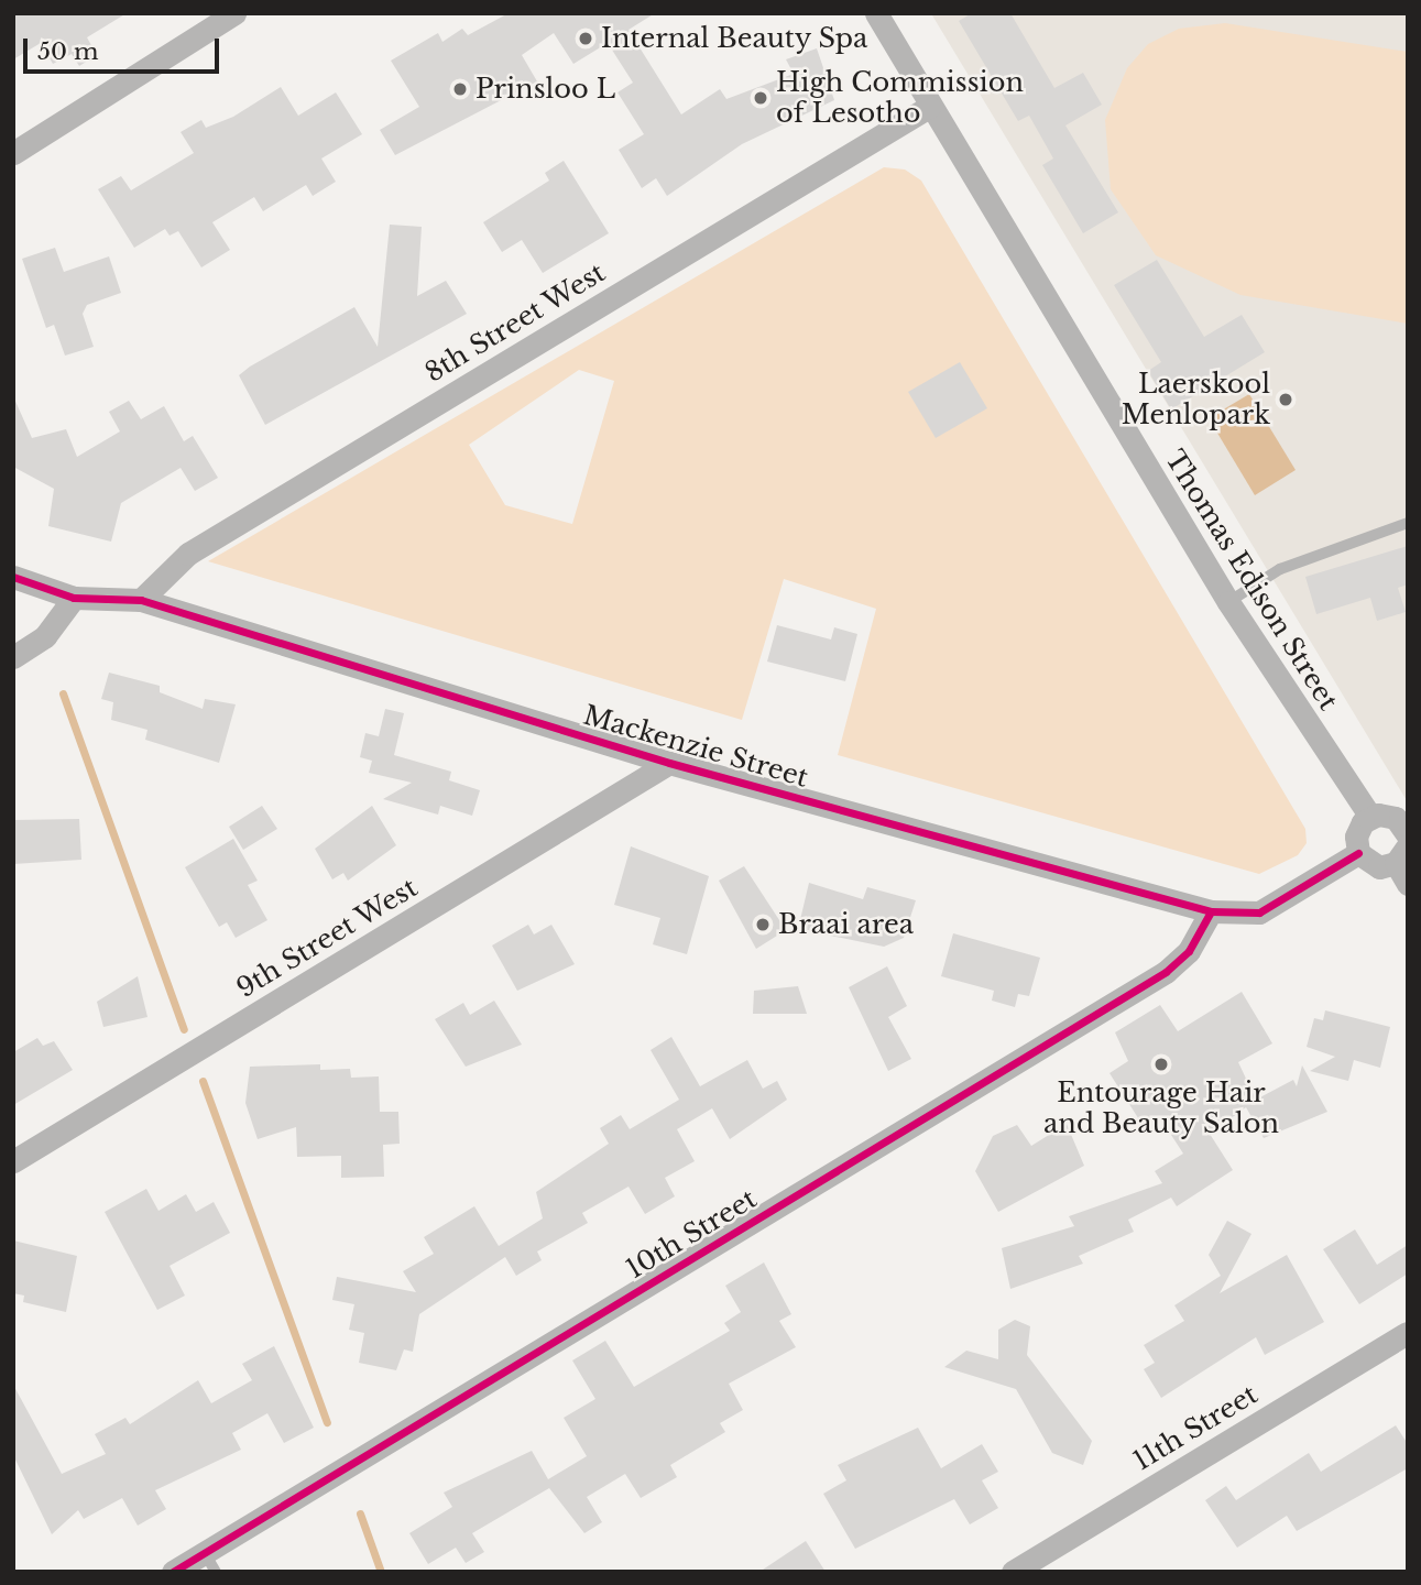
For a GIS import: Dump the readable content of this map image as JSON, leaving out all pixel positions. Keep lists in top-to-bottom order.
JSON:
{
  "streets": {
    "street": [
      "8th Street West",
      "Thomas Edison Street",
      "Mackenzie Street",
      "9th Street West",
      "10th Street",
      "11th Street"
    ]
  },
  "crossings": [
    ["8th Street West", "Thomas Edison Street"],
    ["8th Street West", "Mackenzie Street"],
    ["Mackenzie Street", "9th Street West"],
    ["Mackenzie Street", "10th Street"]
  ],
  "places": [
    "Internal Beauty Spa",
    "Prinsloo L",
    "High Commission of Lesotho",
    "Laerskool Menlopark",
    "Braai area",
    "Entourage Hair and Beauty Salon"
  ],
  "scale_bar": "50 m"
}
